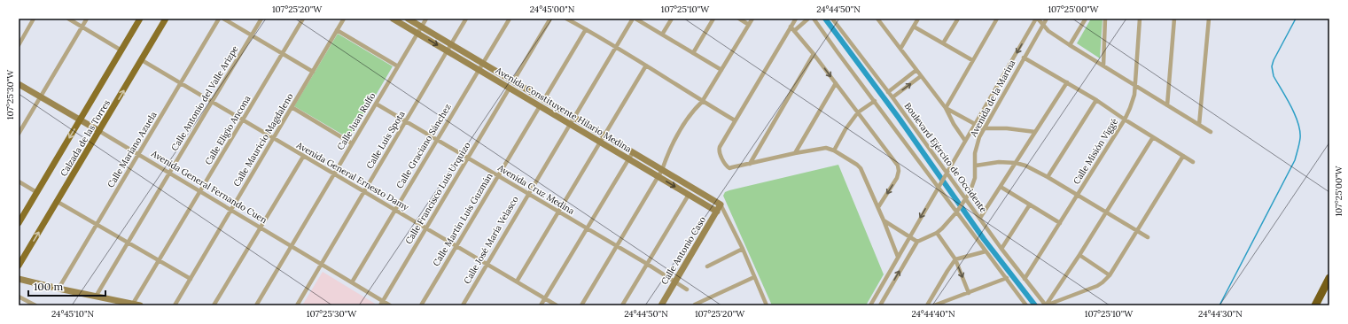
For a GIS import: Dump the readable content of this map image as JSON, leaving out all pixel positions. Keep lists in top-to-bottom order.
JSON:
{
  "streets": {
    "main road": ["Calzada de las Torres"],
    "street": [
      "Calle Antonio del Valle Arizpe",
      "Avenida de la Marina",
      "Avenida Constituyente Hilario Medina",
      "Calle Juan Rulfo",
      "Calle Eligio Ancona",
      "Calle Mauricio Magdaleno",
      "Calle Luis Spota",
      "Calle Graciano Sánchez",
      "Calle Mariano Azuela",
      "Calle Misión Viggé",
      "Boulevard Ejército de Occidente",
      "Avenida General Ernesto Damy",
      "Avenida General Fernando Cuen",
      "Avenida Cruz Medina",
      "Calle Francisco Luis Urquizo",
      "Calle Martín Luis Guzmán",
      "Calle José María Velasco",
      "Calle Antonio Caso"
    ]
  },
  "crossings": [
    ["Calle Antonio del Valle Arizpe", "Avenida General Ernesto Damy"],
    ["Calle Antonio del Valle Arizpe", "Avenida General Fernando Cuen"],
    ["Avenida de la Marina", "Boulevard Ejército de Occidente"],
    ["Avenida Constituyente Hilario Medina", "Calle Juan Rulfo"],
    ["Avenida Constituyente Hilario Medina", "Calle Luis Spota"],
    ["Avenida Constituyente Hilario Medina", "Calle Graciano Sánchez"],
    ["Avenida Constituyente Hilario Medina", "Calle Francisco Luis Urquizo"],
    ["Avenida Constituyente Hilario Medina", "Calle Martín Luis Guzmán"],
    ["Avenida Constituyente Hilario Medina", "Calle José María Velasco"],
    ["Avenida Constituyente Hilario Medina", "Calle Antonio Caso"],
    ["Calle Juan Rulfo", "Avenida General Ernesto Damy"],
    ["Calle Juan Rulfo", "Avenida General Fernando Cuen"],
    ["Calle Juan Rulfo", "Avenida Cruz Medina"],
    ["Calle Eligio Ancona", "Avenida General Ernesto Damy"],
    ["Calle Eligio Ancona", "Avenida General Fernando Cuen"],
    ["Calzada de las Torres", "Avenida General Ernesto Damy"],
    ["Calzada de las Torres", "Avenida General Fernando Cuen"],
    ["Calle Mauricio Magdaleno", "Avenida General Ernesto Damy"],
    ["Calle Mauricio Magdaleno", "Avenida General Fernando Cuen"],
    ["Calle Luis Spota", "Avenida General Ernesto Damy"],
    ["Calle Luis Spota", "Avenida General Fernando Cuen"],
    ["Calle Luis Spota", "Avenida Cruz Medina"],
    ["Calle Graciano Sánchez", "Avenida General Ernesto Damy"],
    ["Calle Graciano Sánchez", "Avenida General Fernando Cuen"],
    ["Calle Graciano Sánchez", "Avenida Cruz Medina"],
    ["Calle Mariano Azuela", "Avenida General Ernesto Damy"],
    ["Calle Mariano Azuela", "Avenida General Fernando Cuen"],
    ["Calle Misión Viggé", "Boulevard Ejército de Occidente"],
    ["Avenida General Ernesto Damy", "Calle Francisco Luis Urquizo"],
    ["Avenida General Ernesto Damy", "Calle Martín Luis Guzmán"],
    ["Avenida General Ernesto Damy", "Calle José María Velasco"],
    ["Avenida General Fernando Cuen", "Calle Francisco Luis Urquizo"],
    ["Avenida Cruz Medina", "Calle Francisco Luis Urquizo"],
    ["Avenida Cruz Medina", "Calle Martín Luis Guzmán"],
    ["Avenida Cruz Medina", "Calle José María Velasco"],
    ["Avenida Cruz Medina", "Calle Antonio Caso"]
  ],
  "scale_bar": "100 m",
  "coordinates": [
    "107°25'20\"W",
    "24°45'00\"N",
    "107°25'10\"W",
    "24°44'50\"N",
    "107°25'00\"W",
    "107°25'30\"W",
    "24°45'10\"N",
    "24°44'40\"N",
    "24°44'30\"N"
  ]
}
